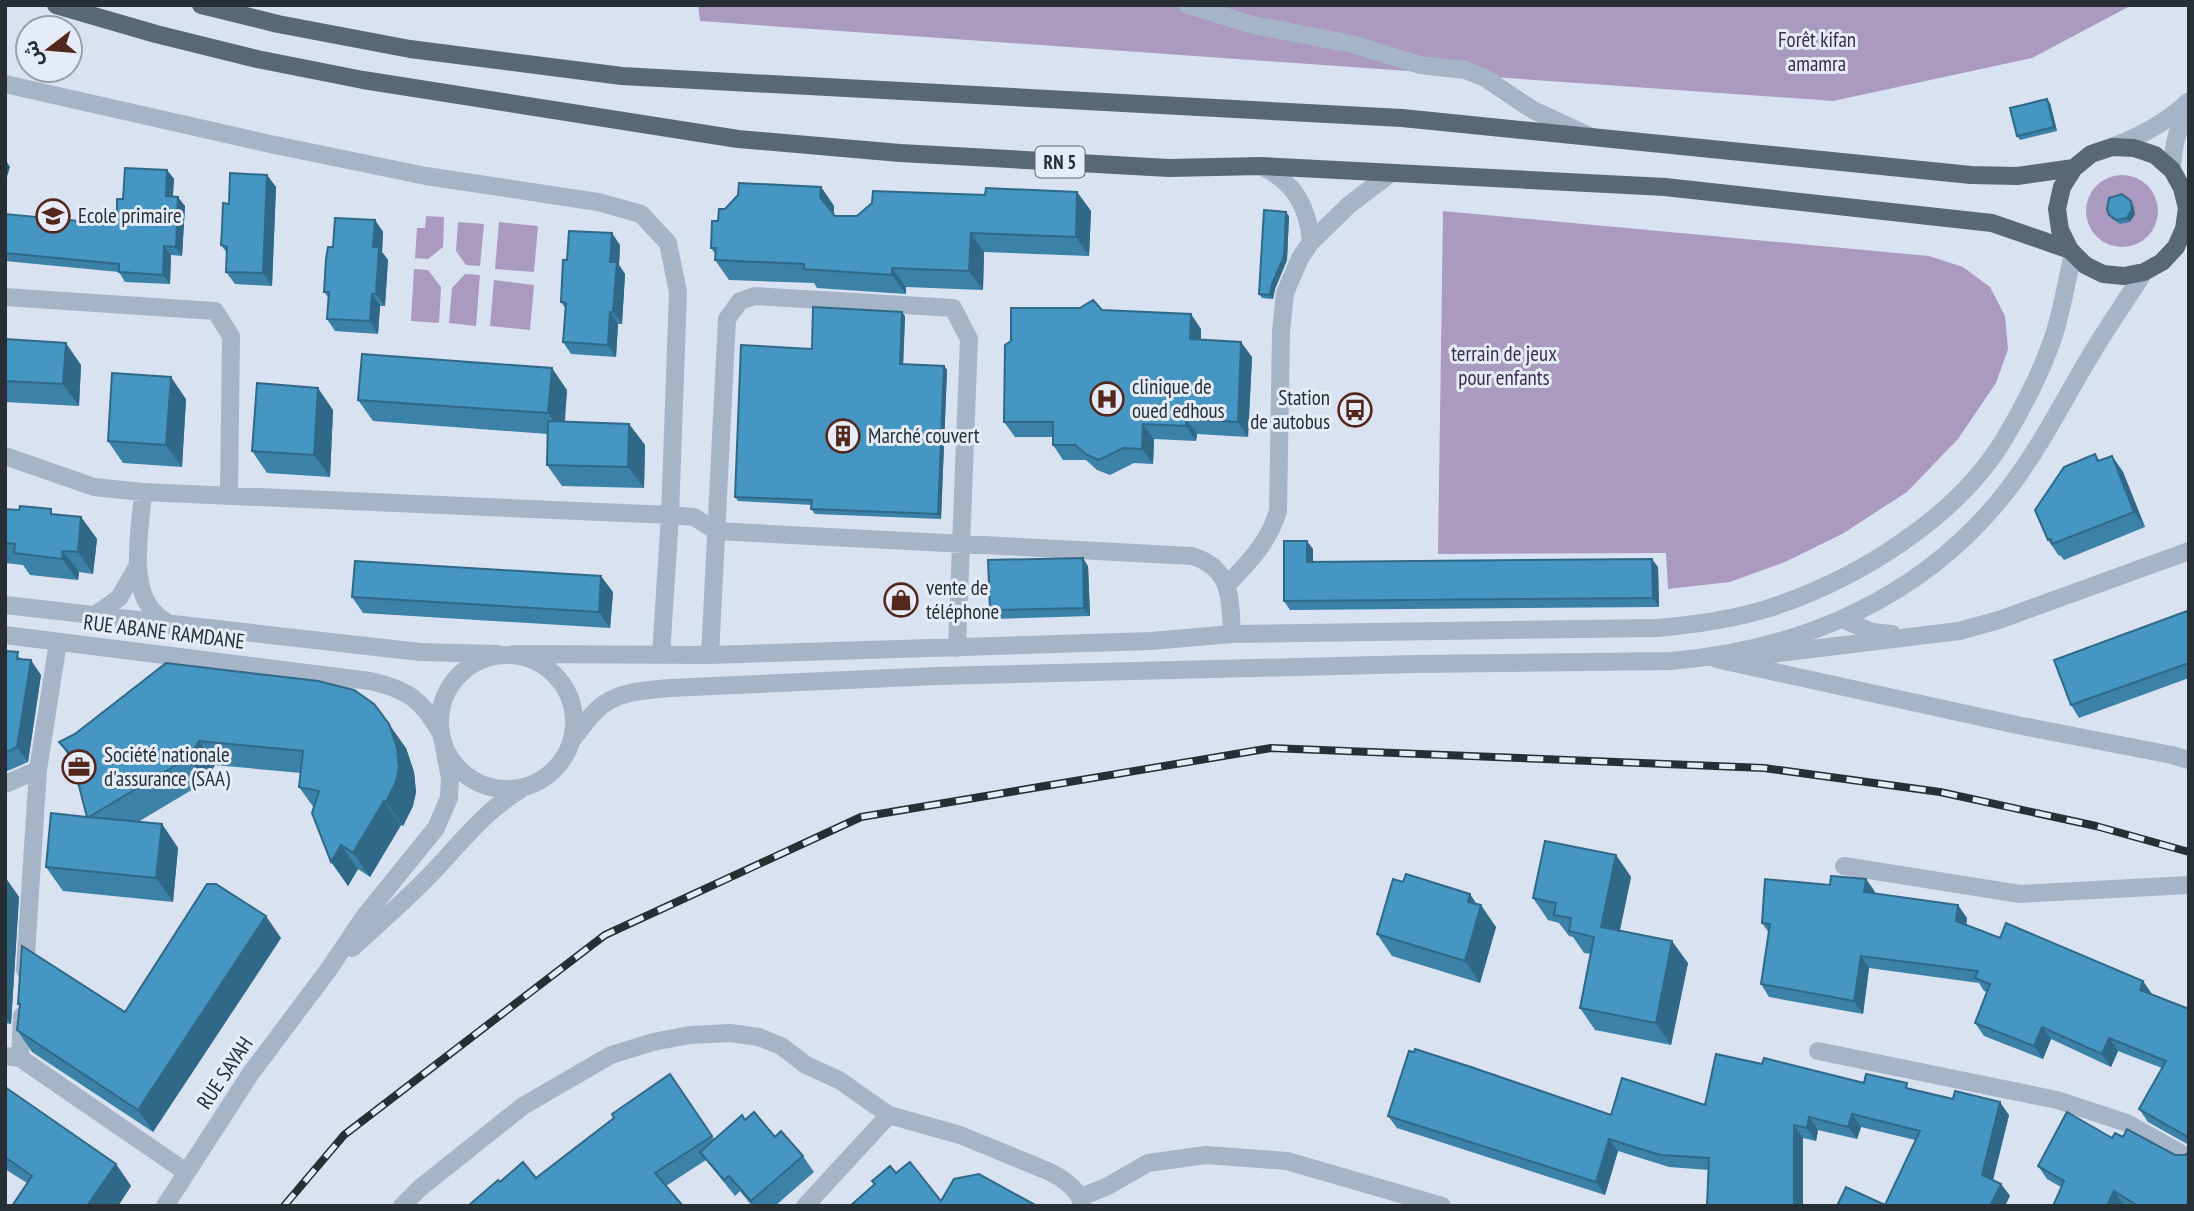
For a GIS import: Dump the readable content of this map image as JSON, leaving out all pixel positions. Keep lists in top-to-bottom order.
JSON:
{
  "streets": {
    "main road": ["RN 5"],
    "street": ["RUE ABANE RAMDANE", "RUE SAYAH"]
  },
  "crossings": [
    ["RUE ABANE RAMDANE", "RUE SAYAH"]
  ],
  "parks": ["Forêt kifan amamra", "terrain de jeux pour enfants"],
  "places": {
    "school or university": ["Ecole primaire"],
    "hospital": ["clinique de oued edhous"],
    "bus stop": ["Station de autobus"],
    "building": ["Marché couvert"],
    "shop": ["vente de téléphone"],
    "office": ["Société nationale d'assurance (SAA)"]
  },
  "north": "left"
}
